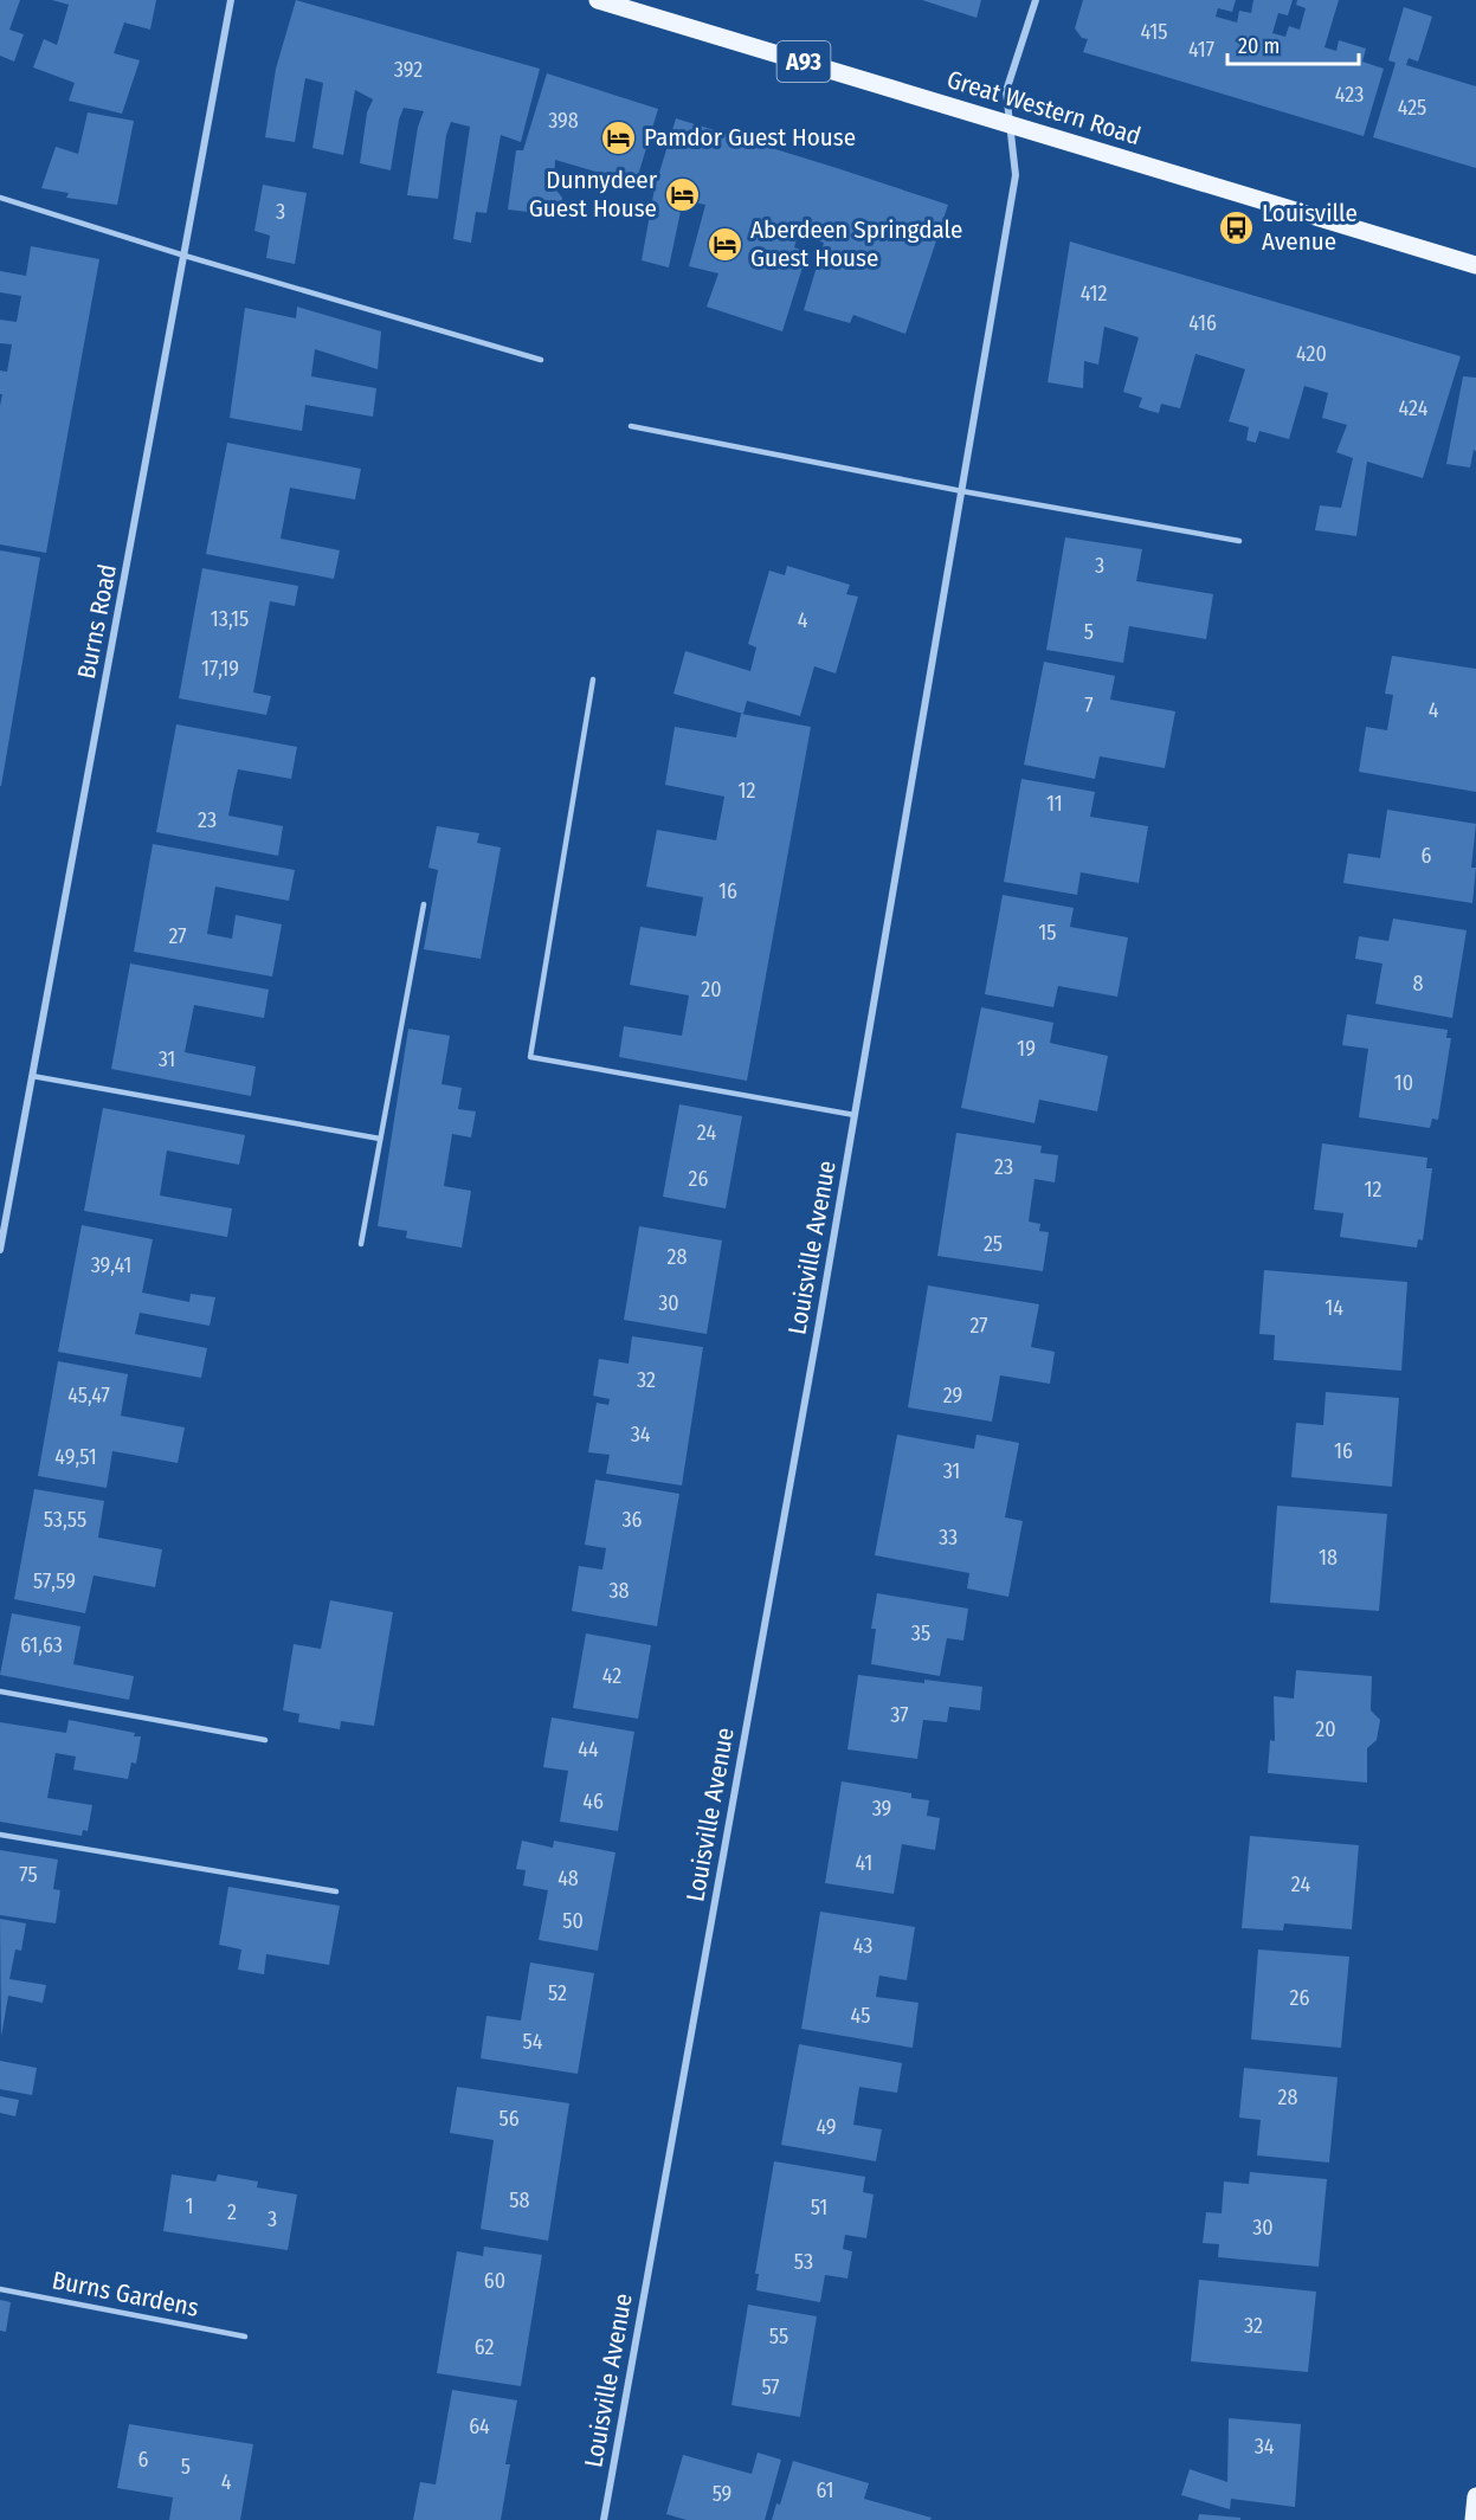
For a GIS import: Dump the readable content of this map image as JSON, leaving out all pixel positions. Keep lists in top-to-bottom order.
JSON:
{
  "streets": {
    "main road": ["A93", "Great Western Road"],
    "street": ["Burns Road", "Louisville Avenue"],
    "lane": ["Burns Gardens"]
  },
  "crossings": [
    ["Great Western Road", "Louisville Avenue"]
  ],
  "places": {
    "hotel": ["Pamdor Guest House", "Dunnydeer Guest House", "Aberdeen Springdale Guest House"],
    "bus stop": ["Louisville Avenue"]
  },
  "house_numbers": [
    "415",
    "417",
    "392",
    "423",
    "425",
    "398",
    "3",
    "412",
    "416",
    "420",
    "424",
    "3",
    "13,15",
    "4",
    "5",
    "17,19",
    "7",
    "4",
    "12",
    "11",
    "23",
    "6",
    "16",
    "15",
    "27",
    "8",
    "20",
    "19",
    "31",
    "10",
    "24",
    "23",
    "26",
    "12",
    "25",
    "28",
    "39,41",
    "30",
    "14",
    "27",
    "32",
    "45,47",
    "29",
    "34",
    "16",
    "49,51",
    "31",
    "53,55",
    "36",
    "33",
    "18",
    "57,59",
    "38",
    "35",
    "61,63",
    "42",
    "37",
    "20",
    "44",
    "46",
    "39",
    "41",
    "75",
    "48",
    "24",
    "50",
    "43",
    "52",
    "26",
    "45",
    "54",
    "28",
    "56",
    "49",
    "58",
    "1",
    "51",
    "2",
    "3",
    "30",
    "53",
    "60",
    "32",
    "55",
    "62",
    "57",
    "64",
    "34",
    "6",
    "5",
    "4",
    "61",
    "59"
  ],
  "scale_bar": "20 m"
}
